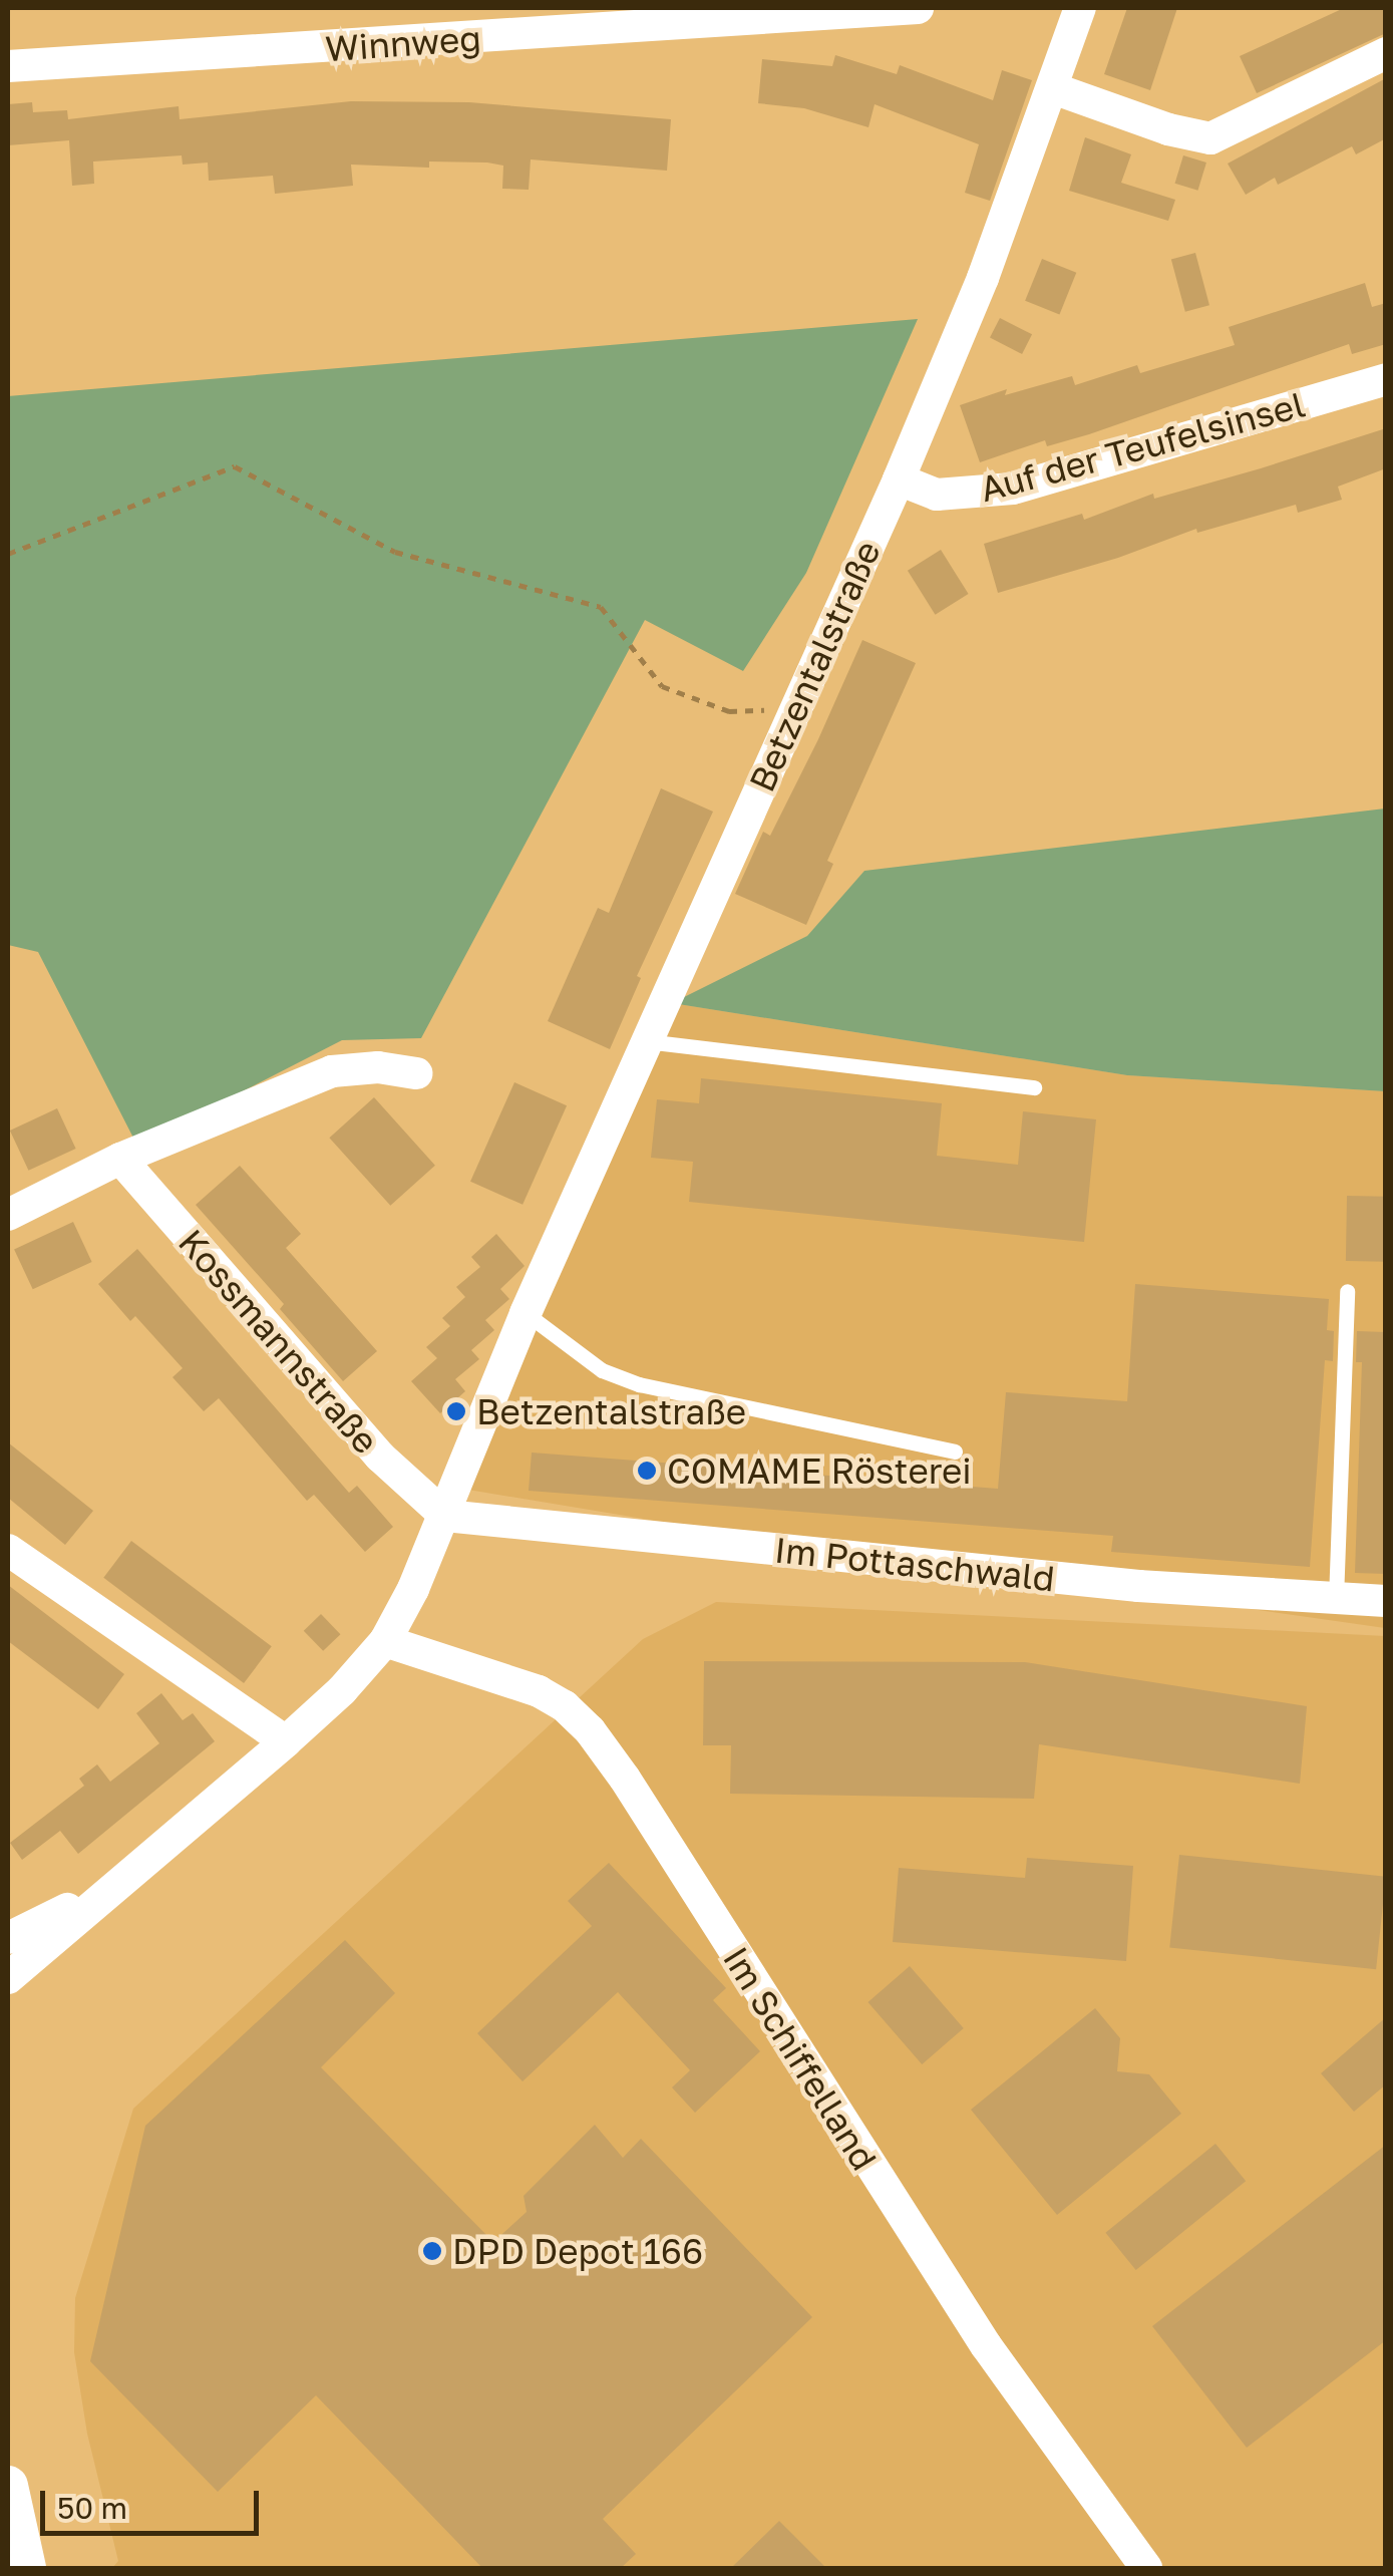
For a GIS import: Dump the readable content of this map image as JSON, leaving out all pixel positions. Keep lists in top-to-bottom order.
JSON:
{
  "streets": {
    "street": [
      "Winnweg",
      "Auf der Teufelsinsel",
      "Betzentalstraße",
      "Kossmannstraße",
      "Im Pottaschwald",
      "Im Schiffelland"
    ]
  },
  "crossings": [
    ["Auf der Teufelsinsel", "Betzentalstraße"],
    ["Betzentalstraße", "Kossmannstraße"],
    ["Betzentalstraße", "Im Pottaschwald"],
    ["Betzentalstraße", "Im Schiffelland"],
    ["Kossmannstraße", "Im Pottaschwald"]
  ],
  "places": ["Betzentalstraße", "COMAME Rösterei", "DPD Depot 166"],
  "scale_bar": "50 m"
}
